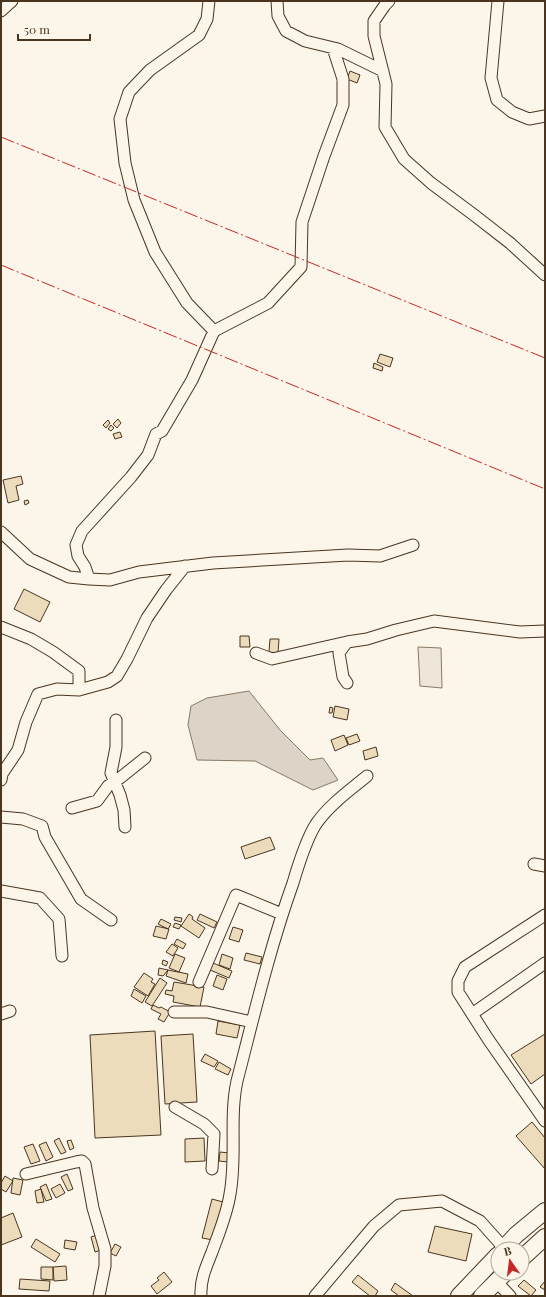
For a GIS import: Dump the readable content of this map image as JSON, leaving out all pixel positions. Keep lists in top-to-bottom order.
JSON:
{
  "scale_bar": "50 m",
  "north": "top"
}
